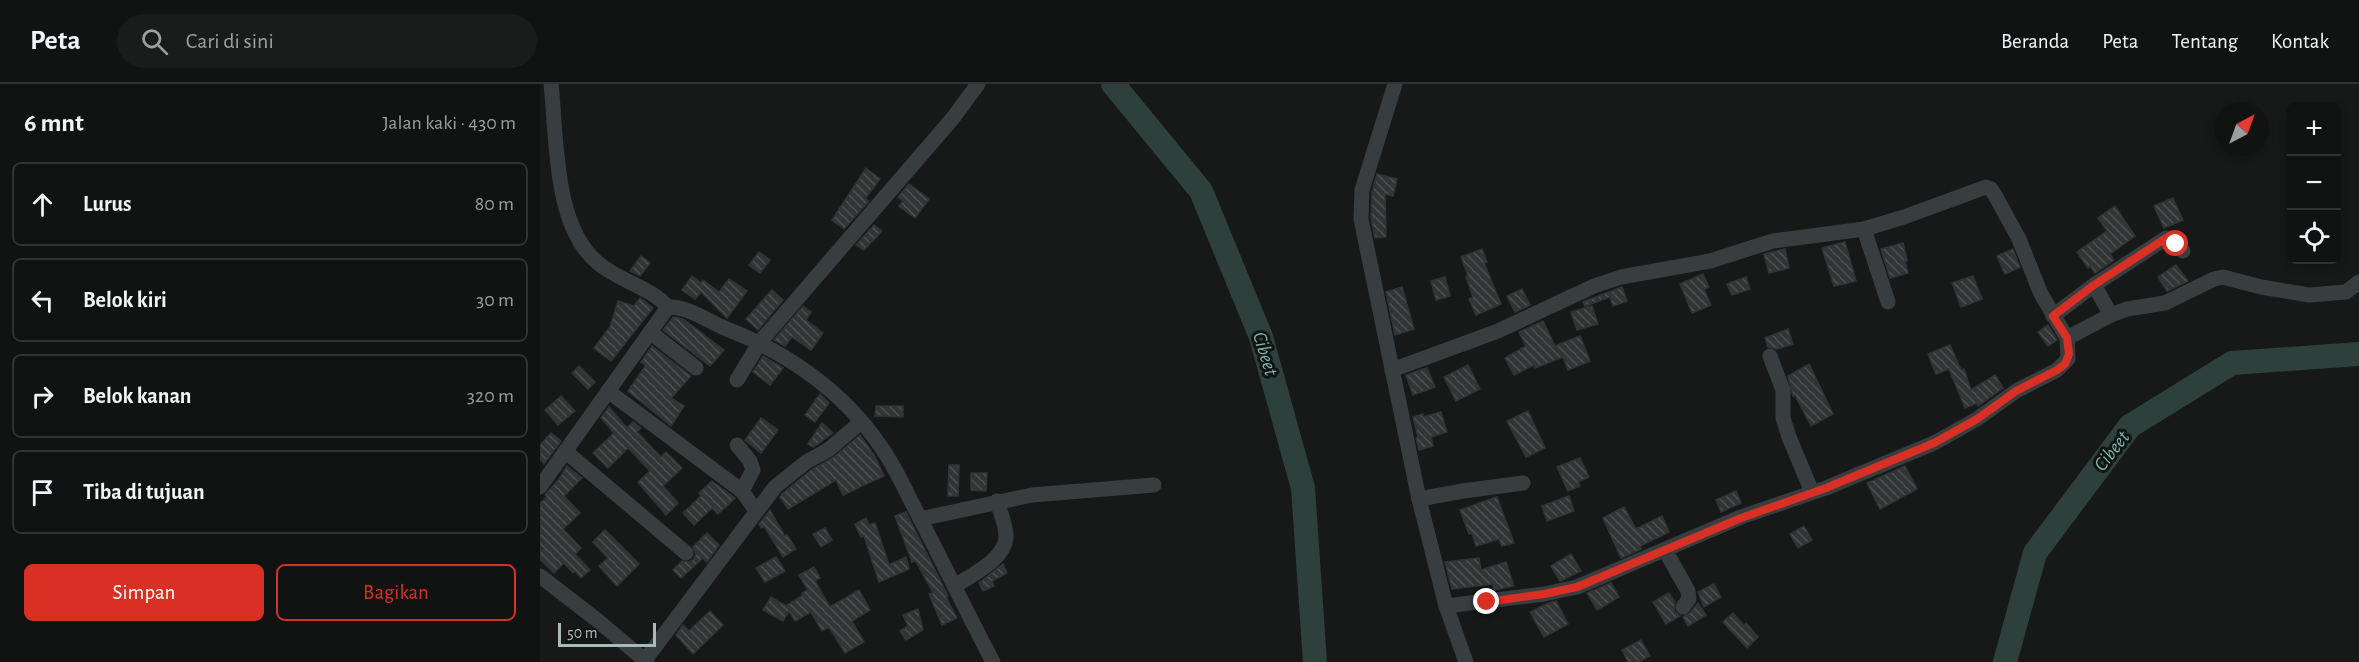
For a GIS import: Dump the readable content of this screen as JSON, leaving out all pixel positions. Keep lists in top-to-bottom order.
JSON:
{
  "water": ["Cibeet"],
  "scale_bar": "50 m",
  "north": "top right",
  "page": {
    "header": "Peta",
    "search": "Cari di sini",
    "nav": [
      "Beranda",
      "Peta",
      "Tentang",
      "Kontak"
    ],
    "heading": ["6 mnt", "Jalan kaki · 430 m"],
    "map_buttons": ["+", "−"],
    "list": [
      ["Lurus", "80 m"],
      ["Belok kiri", "30 m"],
      ["Belok kanan", "320 m"],
      "Tiba di tujuan"
    ],
    "buttons": ["Simpan", "Bagikan"],
    "scale": "50 m"
  }
}
